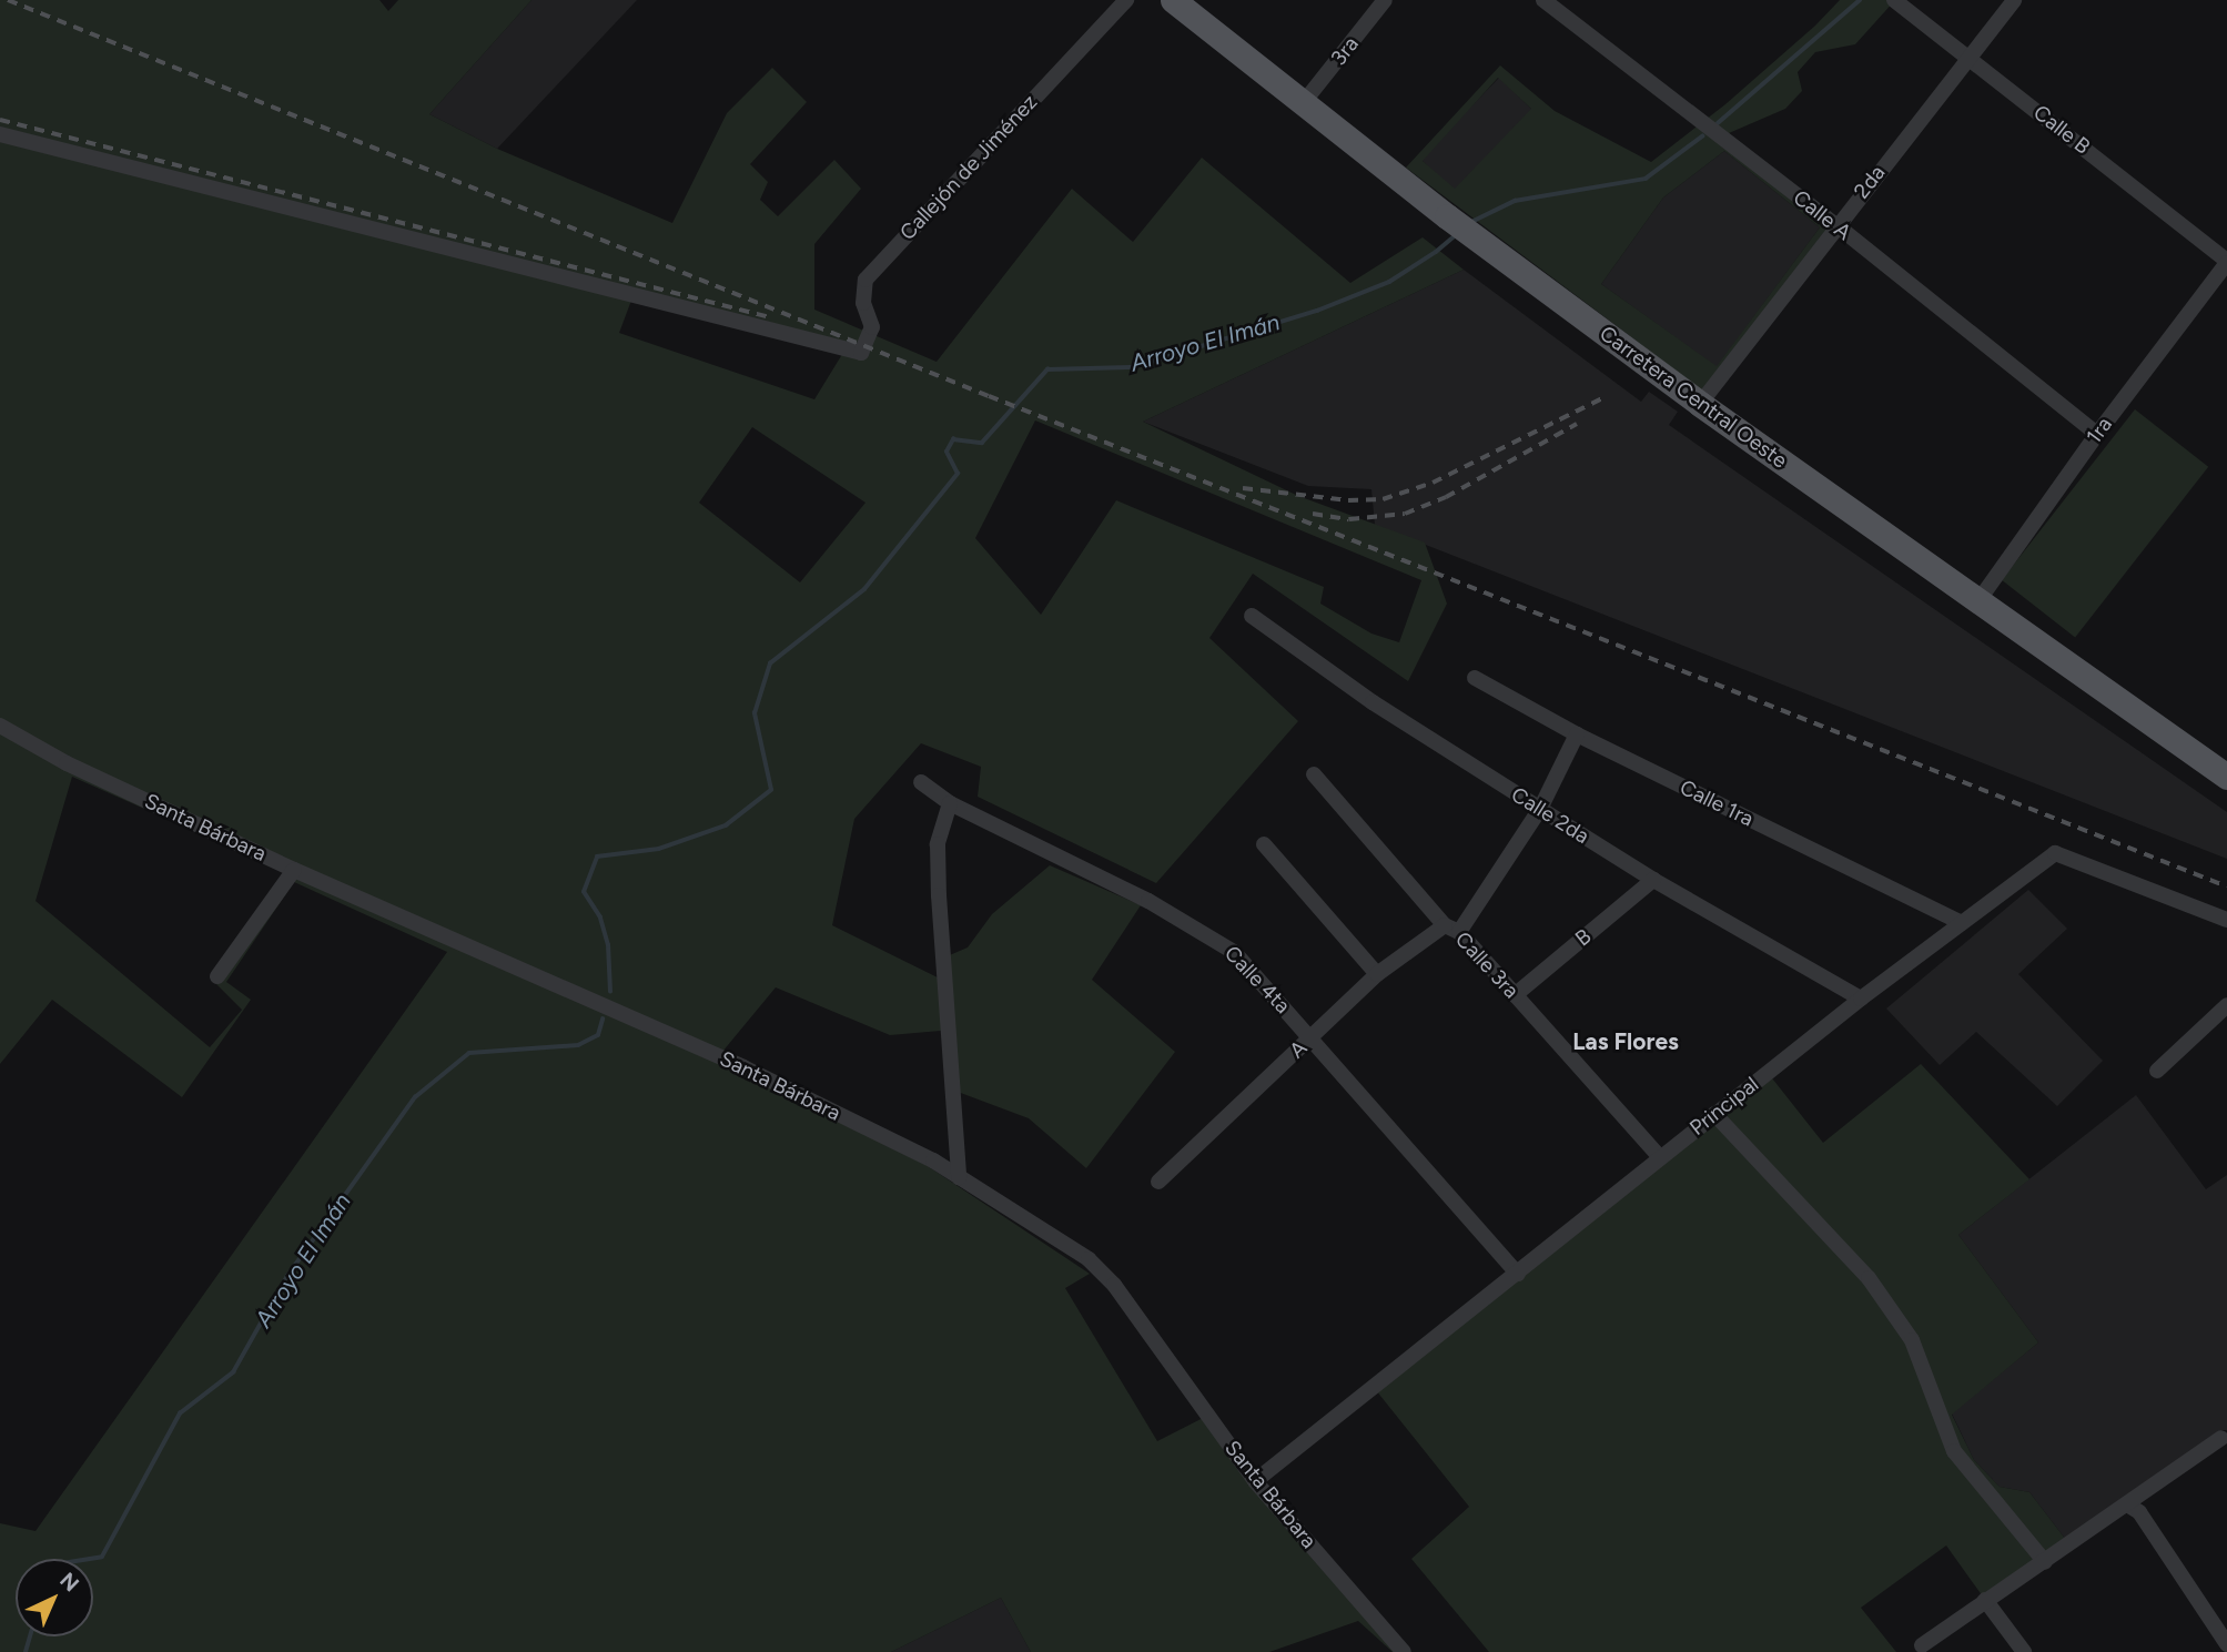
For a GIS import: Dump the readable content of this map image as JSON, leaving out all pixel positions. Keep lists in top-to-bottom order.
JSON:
{
  "streets": {
    "main road": ["Carretera Central Oeste"],
    "street": [
      "3ra",
      "Calle B",
      "Callejón de Jiménez",
      "2da",
      "Calle A",
      "1ra",
      "Calle 1ra",
      "Calle 2da",
      "Santa Bárbara",
      "B",
      "Calle 3ra",
      "Calle 4ta",
      "A",
      "Principal"
    ]
  },
  "crossings": [
    ["3ra", "Carretera Central Oeste"],
    ["Calle B", "2da"],
    ["Calle B", "1ra"],
    ["2da", "Calle A"],
    ["2da", "Carretera Central Oeste"],
    ["Calle A", "1ra"],
    ["Carretera Central Oeste", "1ra"],
    ["Calle 1ra", "A"],
    ["Calle 1ra", "Principal"],
    ["Calle 2da", "B"],
    ["Calle 2da", "A"],
    ["Calle 2da", "Principal"],
    ["Santa Bárbara", "Principal"],
    ["B", "Calle 3ra"],
    ["Calle 3ra", "A"],
    ["Calle 3ra", "Principal"],
    ["Calle 4ta", "A"],
    ["Calle 4ta", "Principal"]
  ],
  "districts": ["Las Flores"],
  "water": ["Arroyo El Imán"],
  "north": "top right"
}
